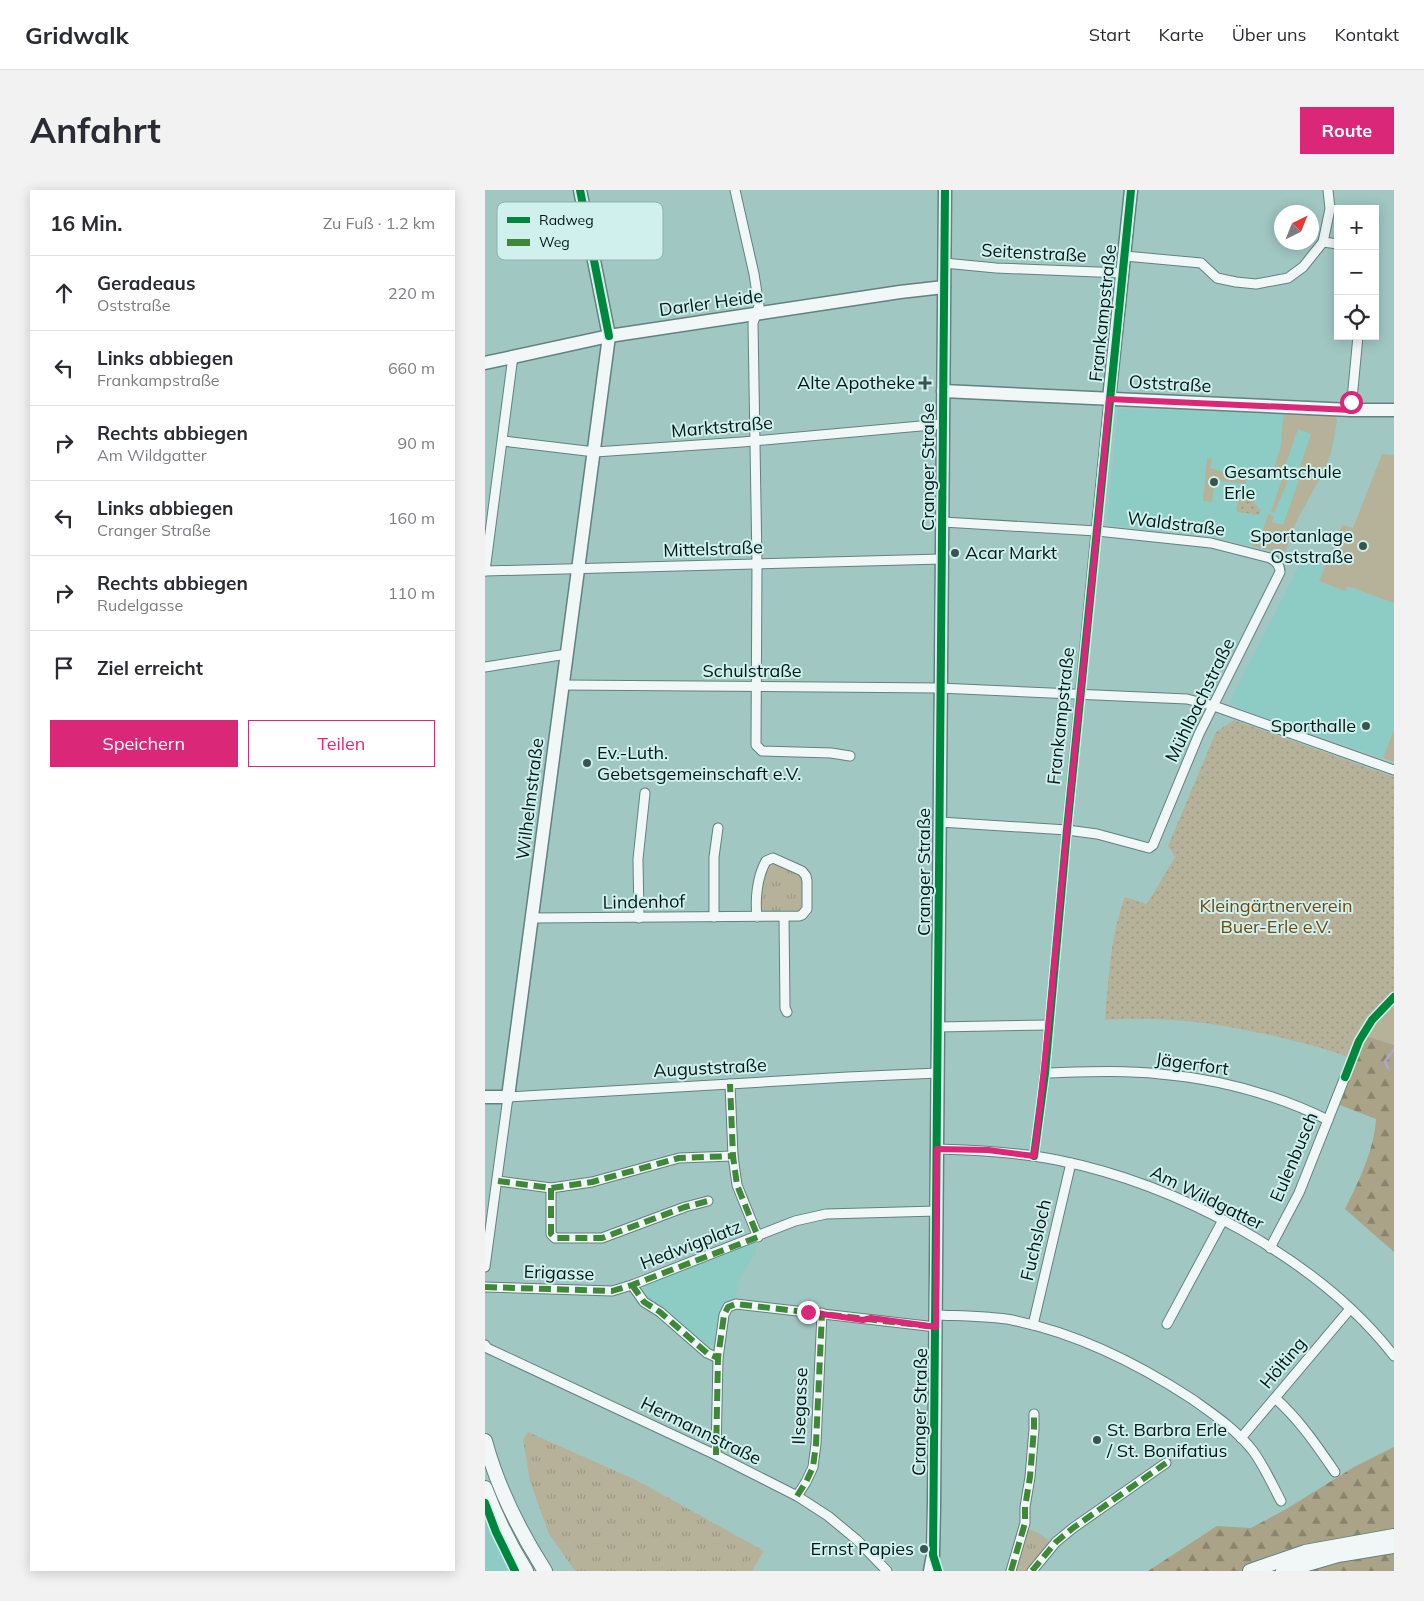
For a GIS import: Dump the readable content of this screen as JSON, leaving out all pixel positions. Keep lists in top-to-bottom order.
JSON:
{
  "streets": {
    "street": [
      "Seitenstraße",
      "Darler Heide",
      "Frankampstraße",
      "Oststraße",
      "Marktstraße",
      "Cranger Straße",
      "Waldstraße",
      "Mittelstraße",
      "Schulstraße",
      "Mühlbachstraße",
      "Wilhelmstraße",
      "Lindenhof",
      "Jägerfort",
      "Auguststraße",
      "Eulenbusch",
      "Am Wildgatter",
      "Fuchsloch",
      "Hedwigplatz",
      "Erigasse",
      "Hölting",
      "Ilsegasse",
      "Hermannstraße"
    ]
  },
  "crossings": [
    ["Seitenstraße", "Frankampstraße"],
    ["Seitenstraße", "Cranger Straße"],
    ["Darler Heide", "Cranger Straße"],
    ["Darler Heide", "Wilhelmstraße"],
    ["Frankampstraße", "Oststraße"],
    ["Frankampstraße", "Waldstraße"],
    ["Frankampstraße", "Schulstraße"],
    ["Frankampstraße", "Mühlbachstraße"],
    ["Frankampstraße", "Jägerfort"],
    ["Frankampstraße", "Am Wildgatter"],
    ["Oststraße", "Cranger Straße"],
    ["Marktstraße", "Cranger Straße"],
    ["Marktstraße", "Wilhelmstraße"],
    ["Cranger Straße", "Waldstraße"],
    ["Cranger Straße", "Mittelstraße"],
    ["Cranger Straße", "Schulstraße"],
    ["Cranger Straße", "Auguststraße"],
    ["Cranger Straße", "Am Wildgatter"],
    ["Cranger Straße", "Hedwigplatz"],
    ["Waldstraße", "Mühlbachstraße"],
    ["Mittelstraße", "Wilhelmstraße"],
    ["Schulstraße", "Mühlbachstraße"],
    ["Schulstraße", "Wilhelmstraße"],
    ["Wilhelmstraße", "Lindenhof"],
    ["Wilhelmstraße", "Auguststraße"],
    ["Jägerfort", "Eulenbusch"],
    ["Eulenbusch", "Am Wildgatter"],
    ["Am Wildgatter", "Fuchsloch"],
    ["Am Wildgatter", "Hölting"],
    ["Hedwigplatz", "Erigasse"],
    ["Ilsegasse", "Hermannstraße"]
  ],
  "parks": ["Kleingärtnerverein Buer-Erle e.V."],
  "places": {
    "health": ["Alte Apotheke"],
    "other": [
      "Gesamtschule Erle",
      "Sportanlage Oststraße",
      "Acar Markt",
      "Sporthalle",
      "Ev.-Luth. Gebetsgemeinschaft e.V.",
      "St. Barbra Erle / St. Bonifatius",
      "Ernst Papies"
    ]
  },
  "legend": ["Radweg", "Weg"],
  "north": "top right",
  "page": {
    "header": "Gridwalk",
    "nav": [
      "Start",
      "Karte",
      "Über uns",
      "Kontakt"
    ],
    "buttons": [
      "Route",
      ["Speichern", "Teilen"]
    ],
    "title": "Anfahrt",
    "heading": ["16 Min.", "Zu Fuß · 1.2 km"],
    "map_buttons": ["+", "−"],
    "list": [
      ["Geradeaus", "Oststraße", "220 m"],
      ["Links abbiegen", "Frankampstraße", "660 m"],
      ["Rechts abbiegen", "Am Wildgatter", "90 m"],
      ["Links abbiegen", "Cranger Straße", "160 m"],
      ["Rechts abbiegen", "Rudelgasse", "110 m"],
      "Ziel erreicht"
    ]
  }
}
